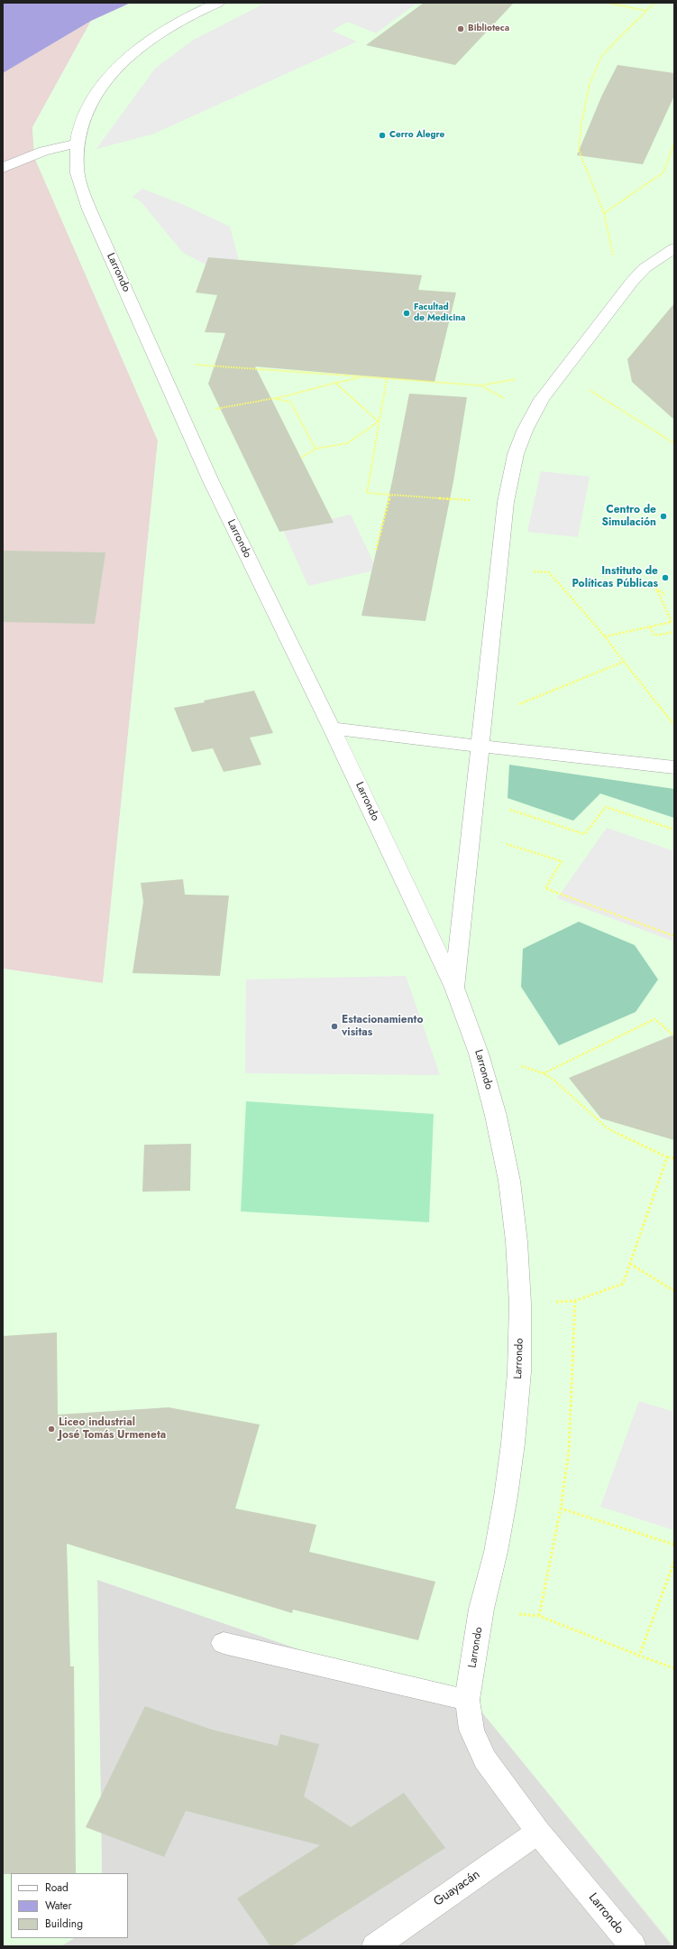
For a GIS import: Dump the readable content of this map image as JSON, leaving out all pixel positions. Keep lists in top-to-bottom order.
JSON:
{
  "streets": {
    "street": ["Larrondo", "Guayacán"]
  },
  "crossings": [
    ["Larrondo", "Guayacán"]
  ],
  "places": [
    "Biblioteca",
    "Cerro Alegre",
    "Facultad de Medicina",
    "Centro de Simulación",
    "Instituto de Políticas Públicas",
    "Estacionamiento visitas",
    "Liceo industrial José Tomás Urmeneta"
  ],
  "legend": ["Road", "Water", "Building"]
}
